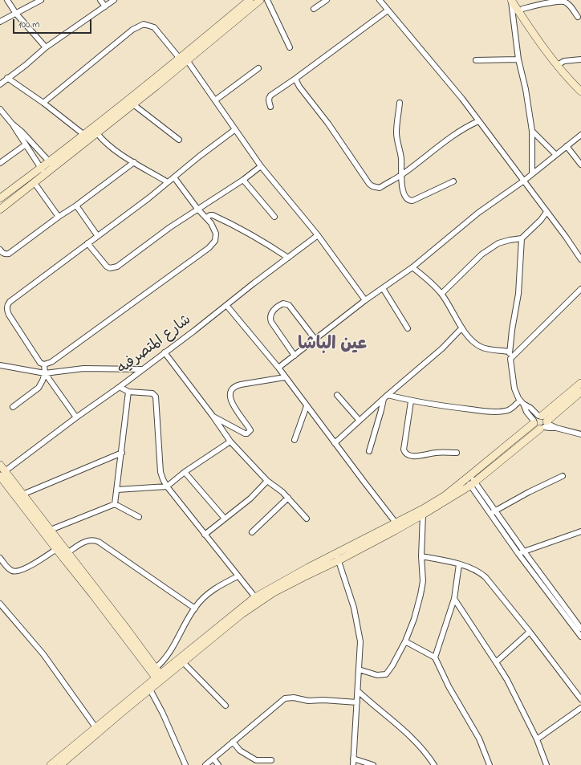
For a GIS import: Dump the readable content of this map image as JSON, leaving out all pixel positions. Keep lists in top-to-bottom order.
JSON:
{
  "streets": {
    "street": ["شارع المتصرفيه"]
  },
  "districts": ["عين الباشا"],
  "scale_bar": "100 m"
}
